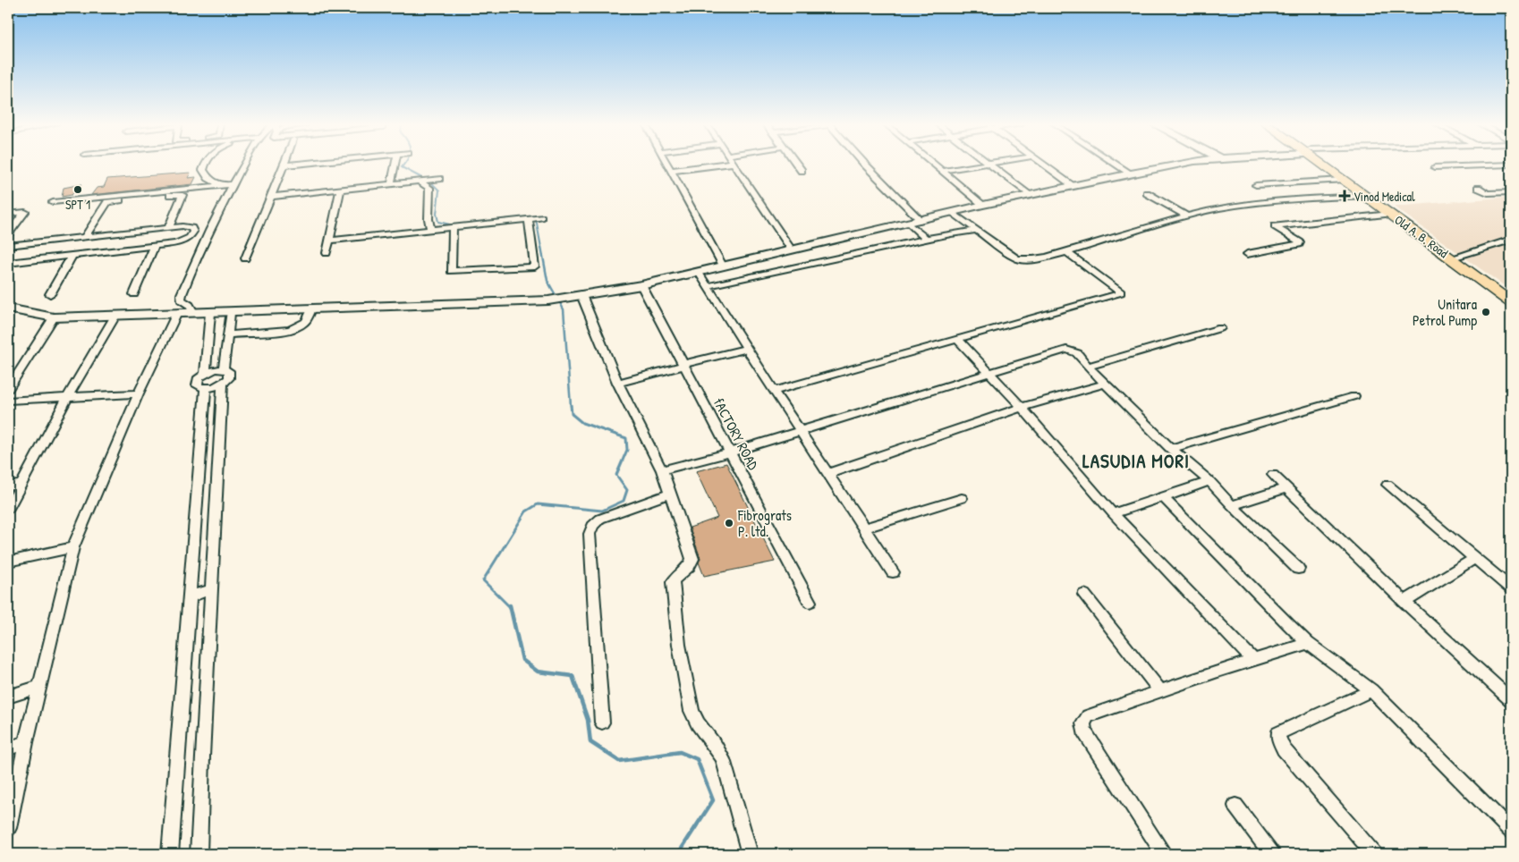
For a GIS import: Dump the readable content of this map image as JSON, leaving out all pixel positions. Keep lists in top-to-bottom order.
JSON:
{
  "streets": {
    "main road": ["Old A. B. Road"],
    "street": ["fACTORY ROAD"]
  },
  "districts": ["LASUDIA MORI"],
  "places": {
    "other": ["SPT 1", "Unitara Petrol Pump", "Fibrograts P. ltd."],
    "health": ["Vinod Medical"]
  }
}
